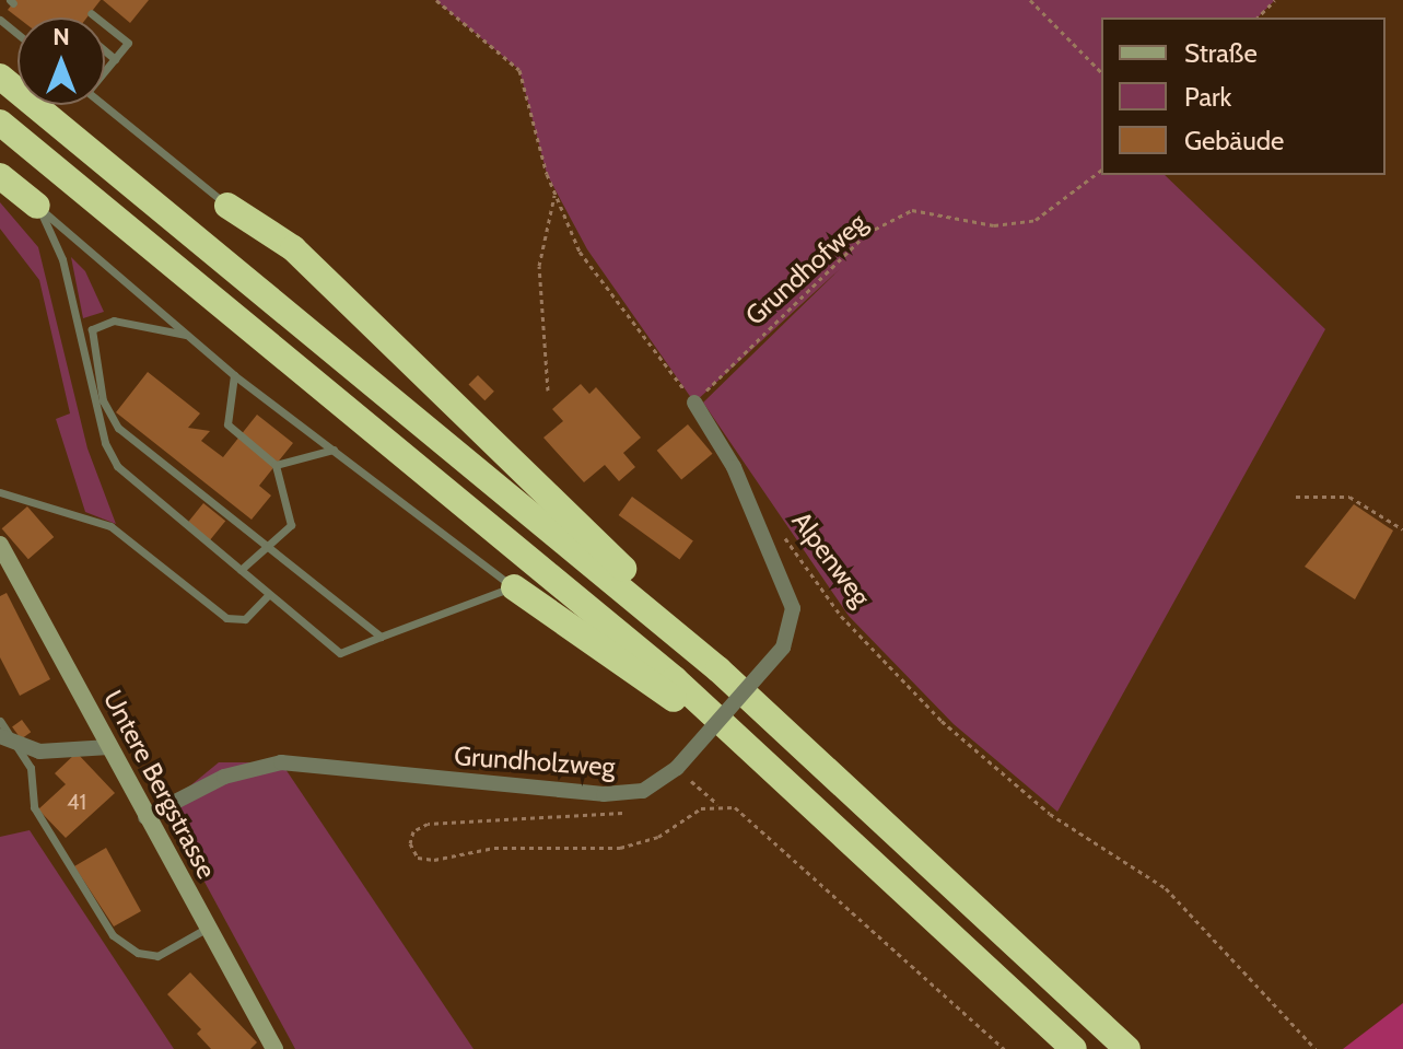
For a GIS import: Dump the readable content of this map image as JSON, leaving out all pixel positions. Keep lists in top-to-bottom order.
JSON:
{
  "streets": {
    "main road": ["Untere Bergstrasse"],
    "street": ["Grundholzweg"],
    "path": ["Grundhofweg", "Alpenweg"]
  },
  "crossings": [
    ["Grundhofweg", "Grundholzweg"],
    ["Grundholzweg", "Untere Bergstrasse"]
  ],
  "house_numbers": ["41"],
  "legend": ["Straße", "Park", "Gebäude"],
  "north": "top"
}
